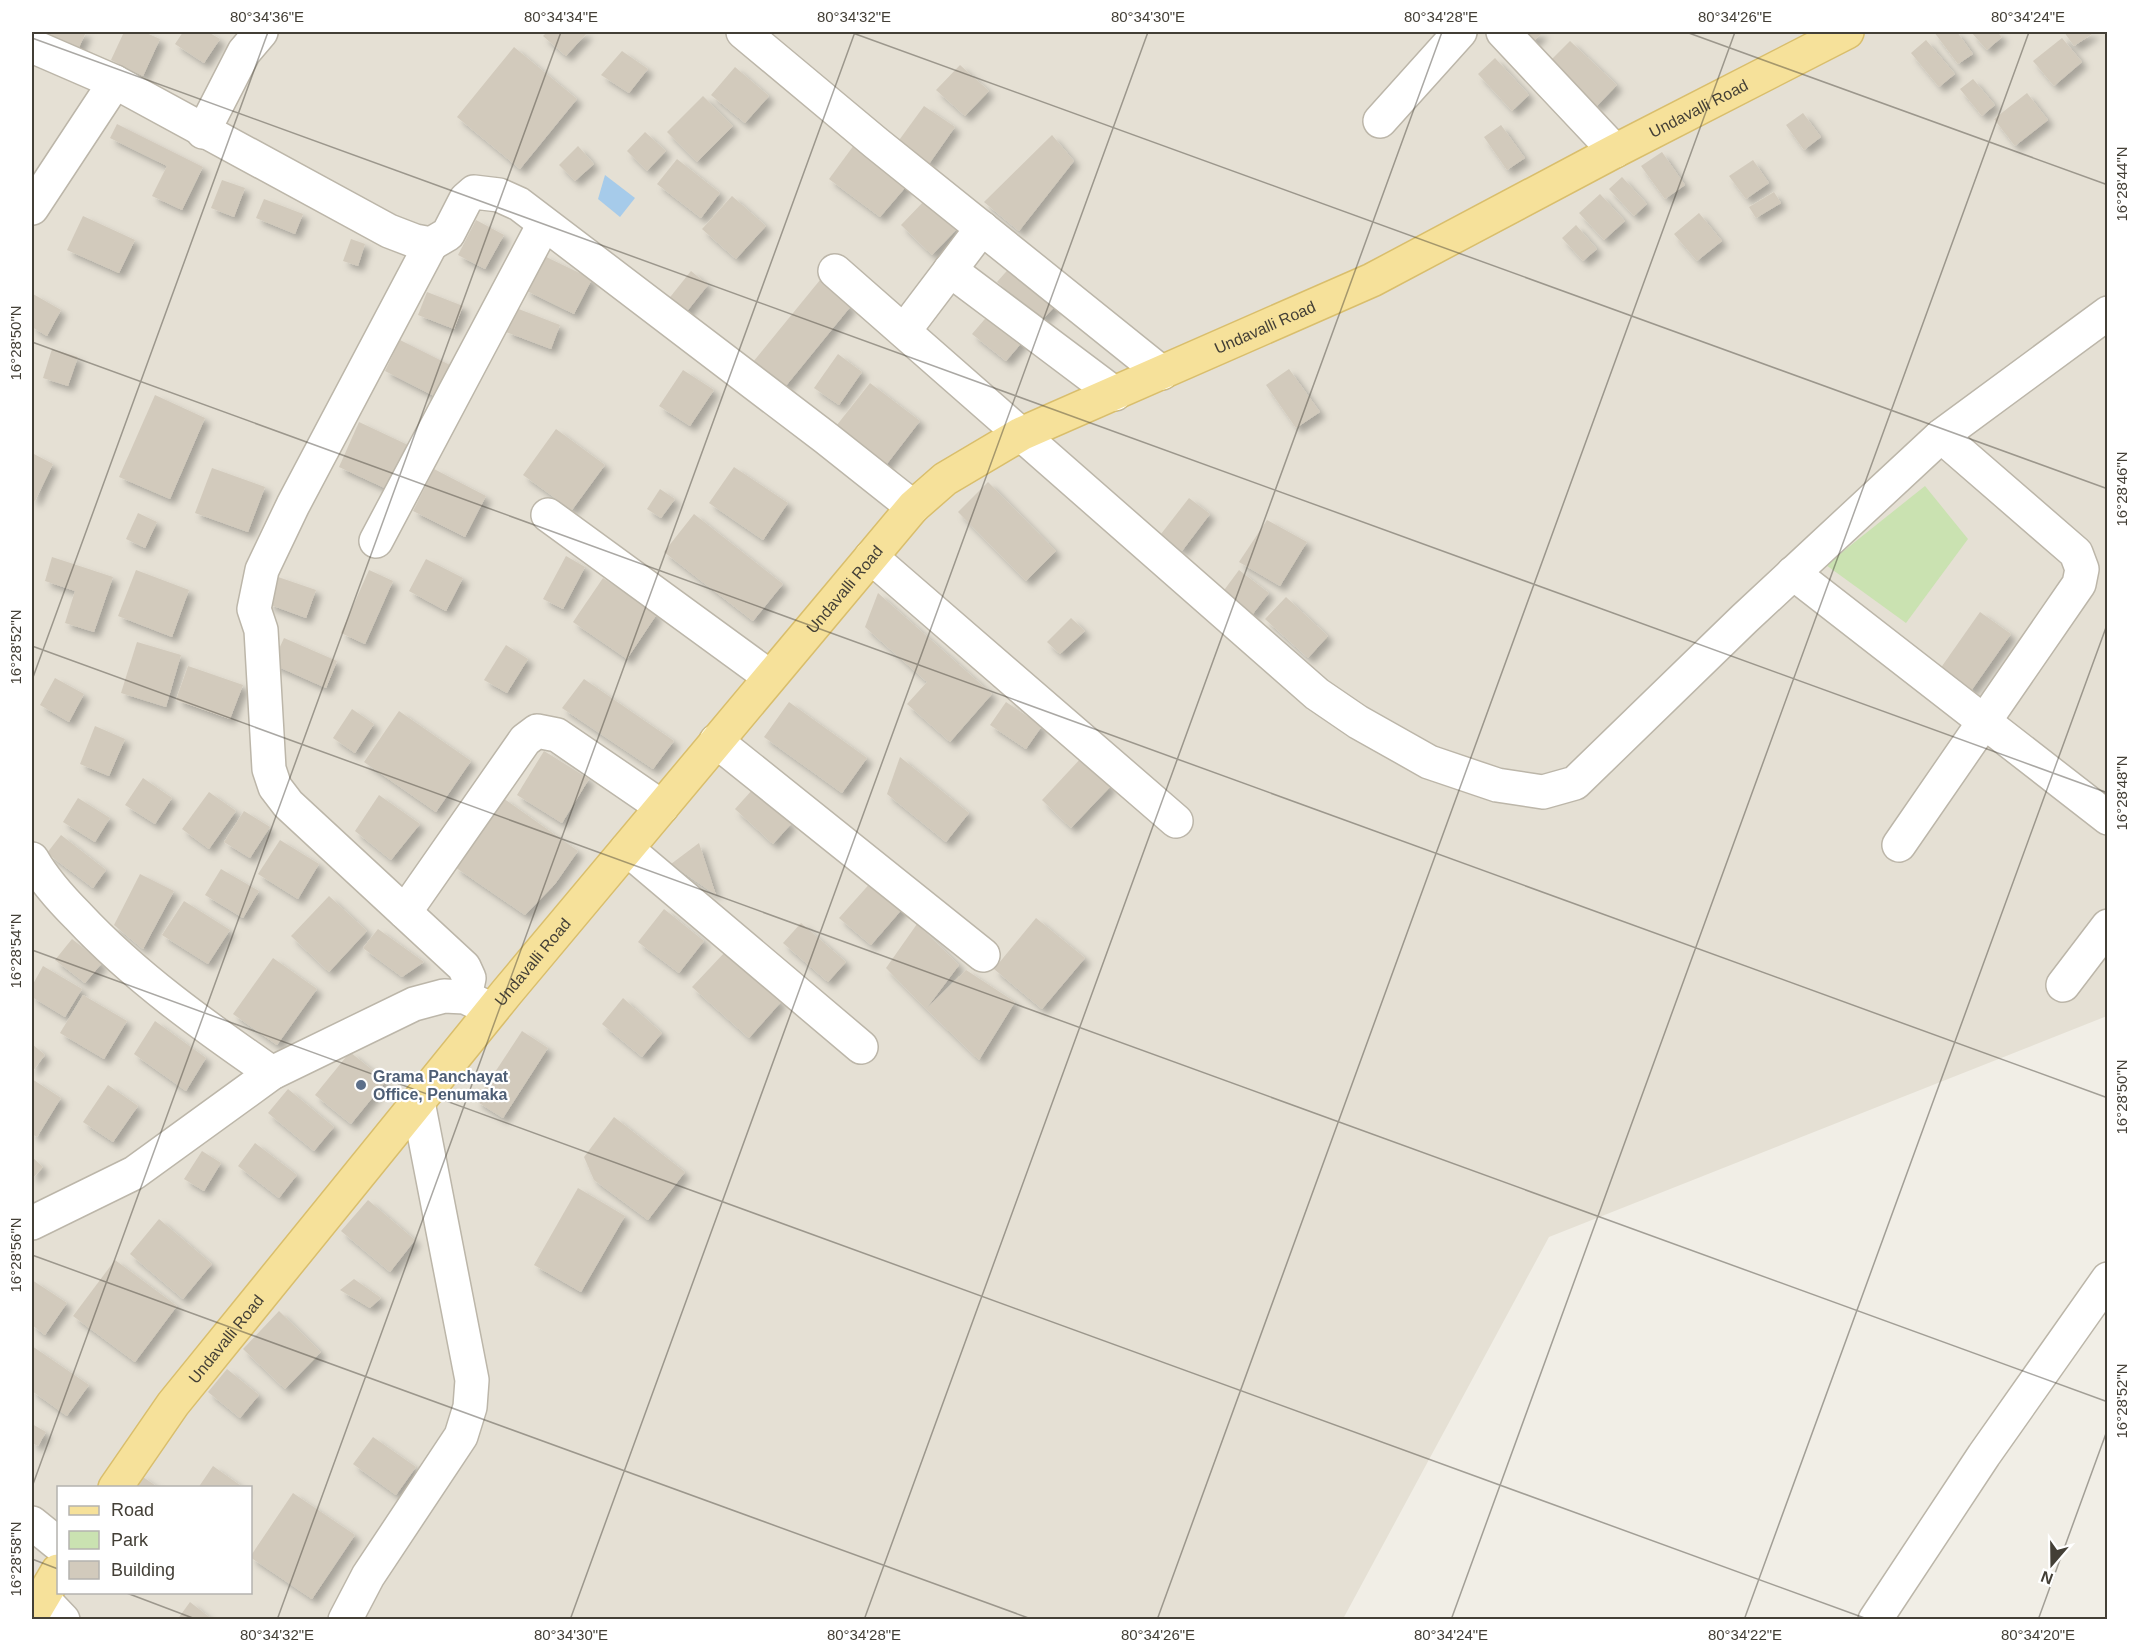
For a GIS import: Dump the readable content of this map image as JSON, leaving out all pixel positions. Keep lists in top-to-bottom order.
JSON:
{
  "streets": {
    "main road": ["Undavalli Road"]
  },
  "places": ["Grama Panchayat Office, Penumaka"],
  "legend": ["Road", "Park", "Building"],
  "north": "bottom",
  "coordinates": [
    "80°34'36\"E",
    "80°34'34\"E",
    "80°34'32\"E",
    "80°34'30\"E",
    "80°34'28\"E",
    "80°34'26\"E",
    "80°34'24\"E",
    "16°28'44\"N",
    "16°28'50\"N",
    "16°28'46\"N",
    "16°28'52\"N",
    "16°28'48\"N",
    "16°28'54\"N",
    "16°28'56\"N",
    "16°28'58\"N",
    "80°34'22\"E",
    "80°34'20\"E"
  ]
}
